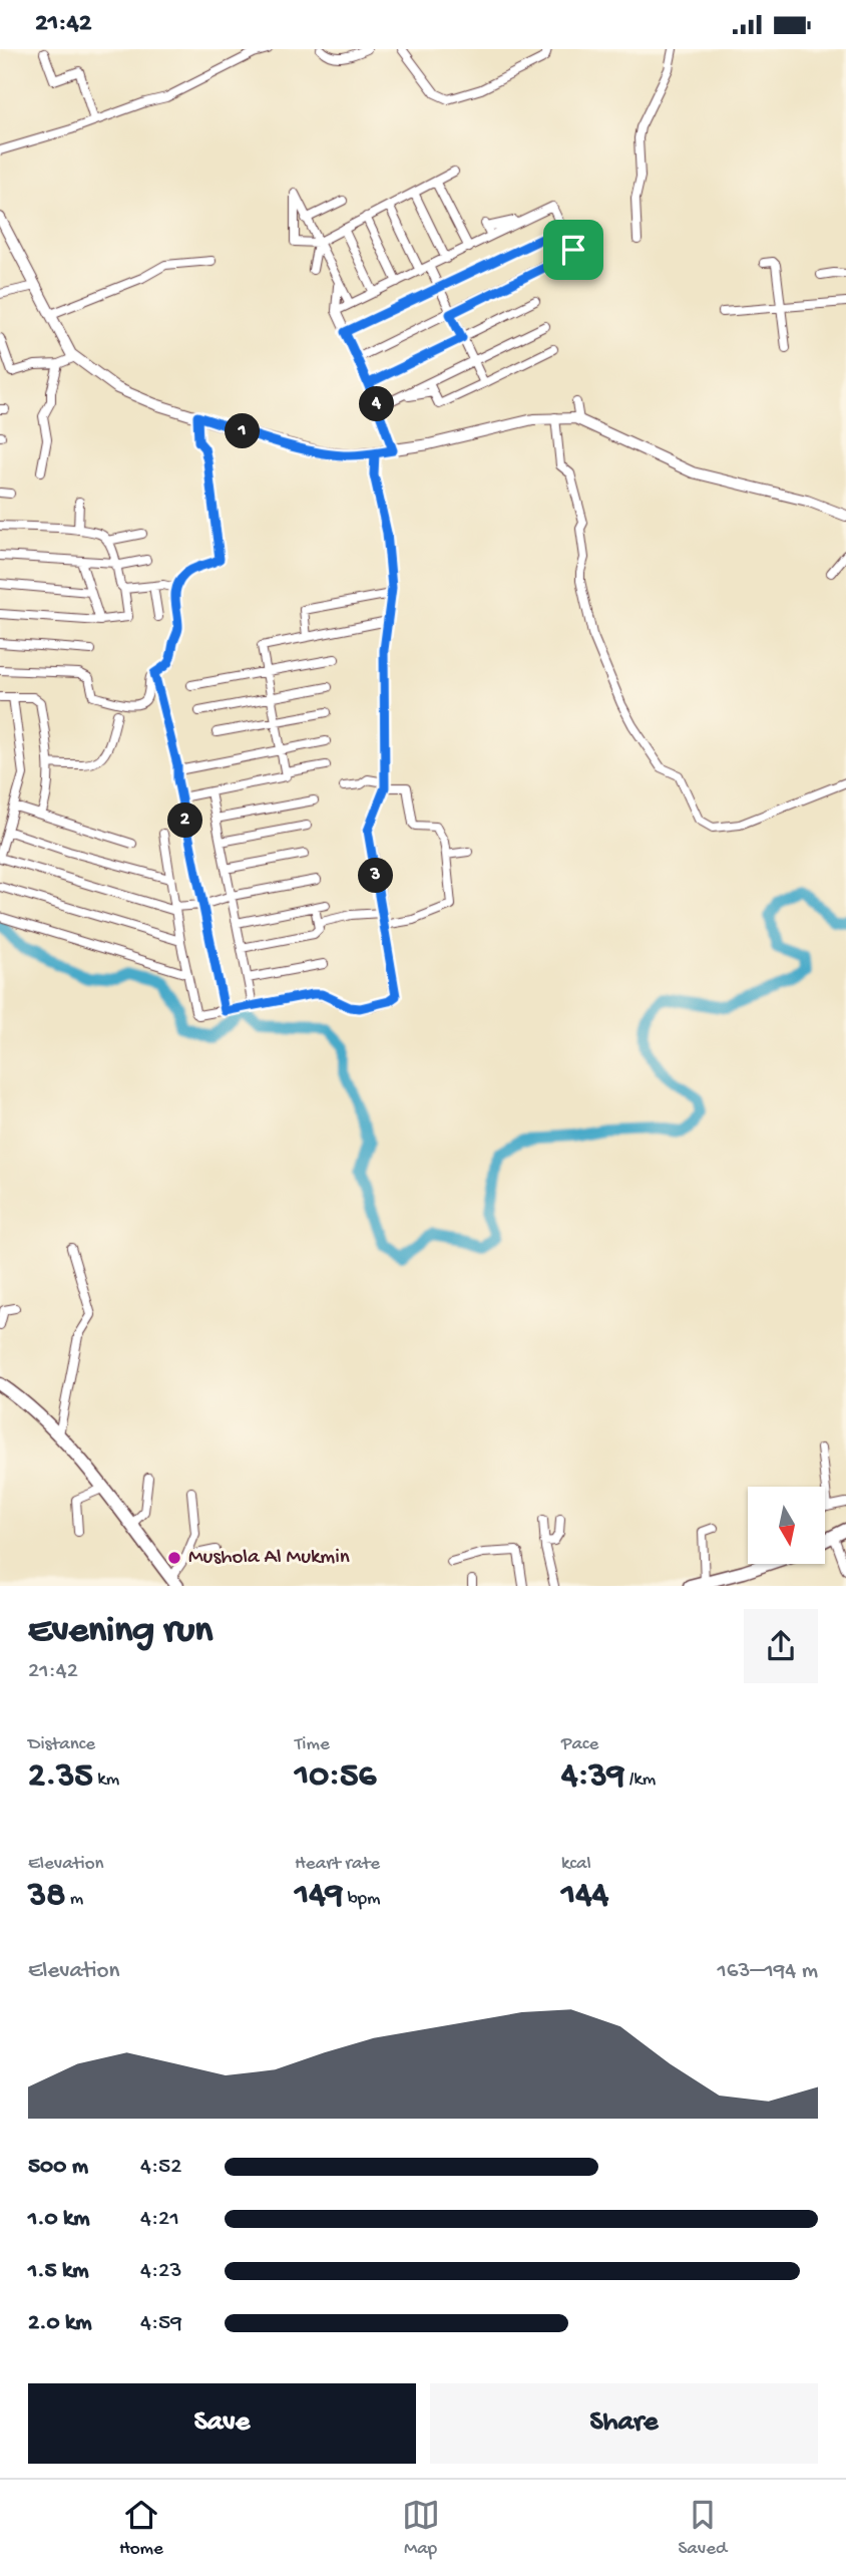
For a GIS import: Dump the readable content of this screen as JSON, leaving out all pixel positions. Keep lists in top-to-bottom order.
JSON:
{
  "places": ["Mushola Al Mukmin"],
  "north": "bottom",
  "page": {
    "status": "21:42",
    "pins": [
      "4",
      "1",
      "2",
      "3"
    ],
    "heading": ["Evening run", "21:42"],
    "stats": [
      ["Distance", "2.35 km"],
      ["Time", "10:56"],
      ["Pace", "4:39 /km"],
      ["Elevation", "38 m"],
      ["Heart rate", "149 bpm"],
      ["kcal", "144"]
    ],
    "chart": ["Elevation", "163–194 m"],
    "list": [
      {
        "name": "500 m",
        "note": "4:52"
      },
      {
        "name": "1.0 km",
        "note": "4:21"
      },
      {
        "name": "1.5 km",
        "note": "4:23"
      },
      {
        "name": "2.0 km",
        "note": "4:59"
      }
    ],
    "buttons": ["Save", "Share"],
    "tabs": ["Home", "Map", "Saved"]
  }
}
